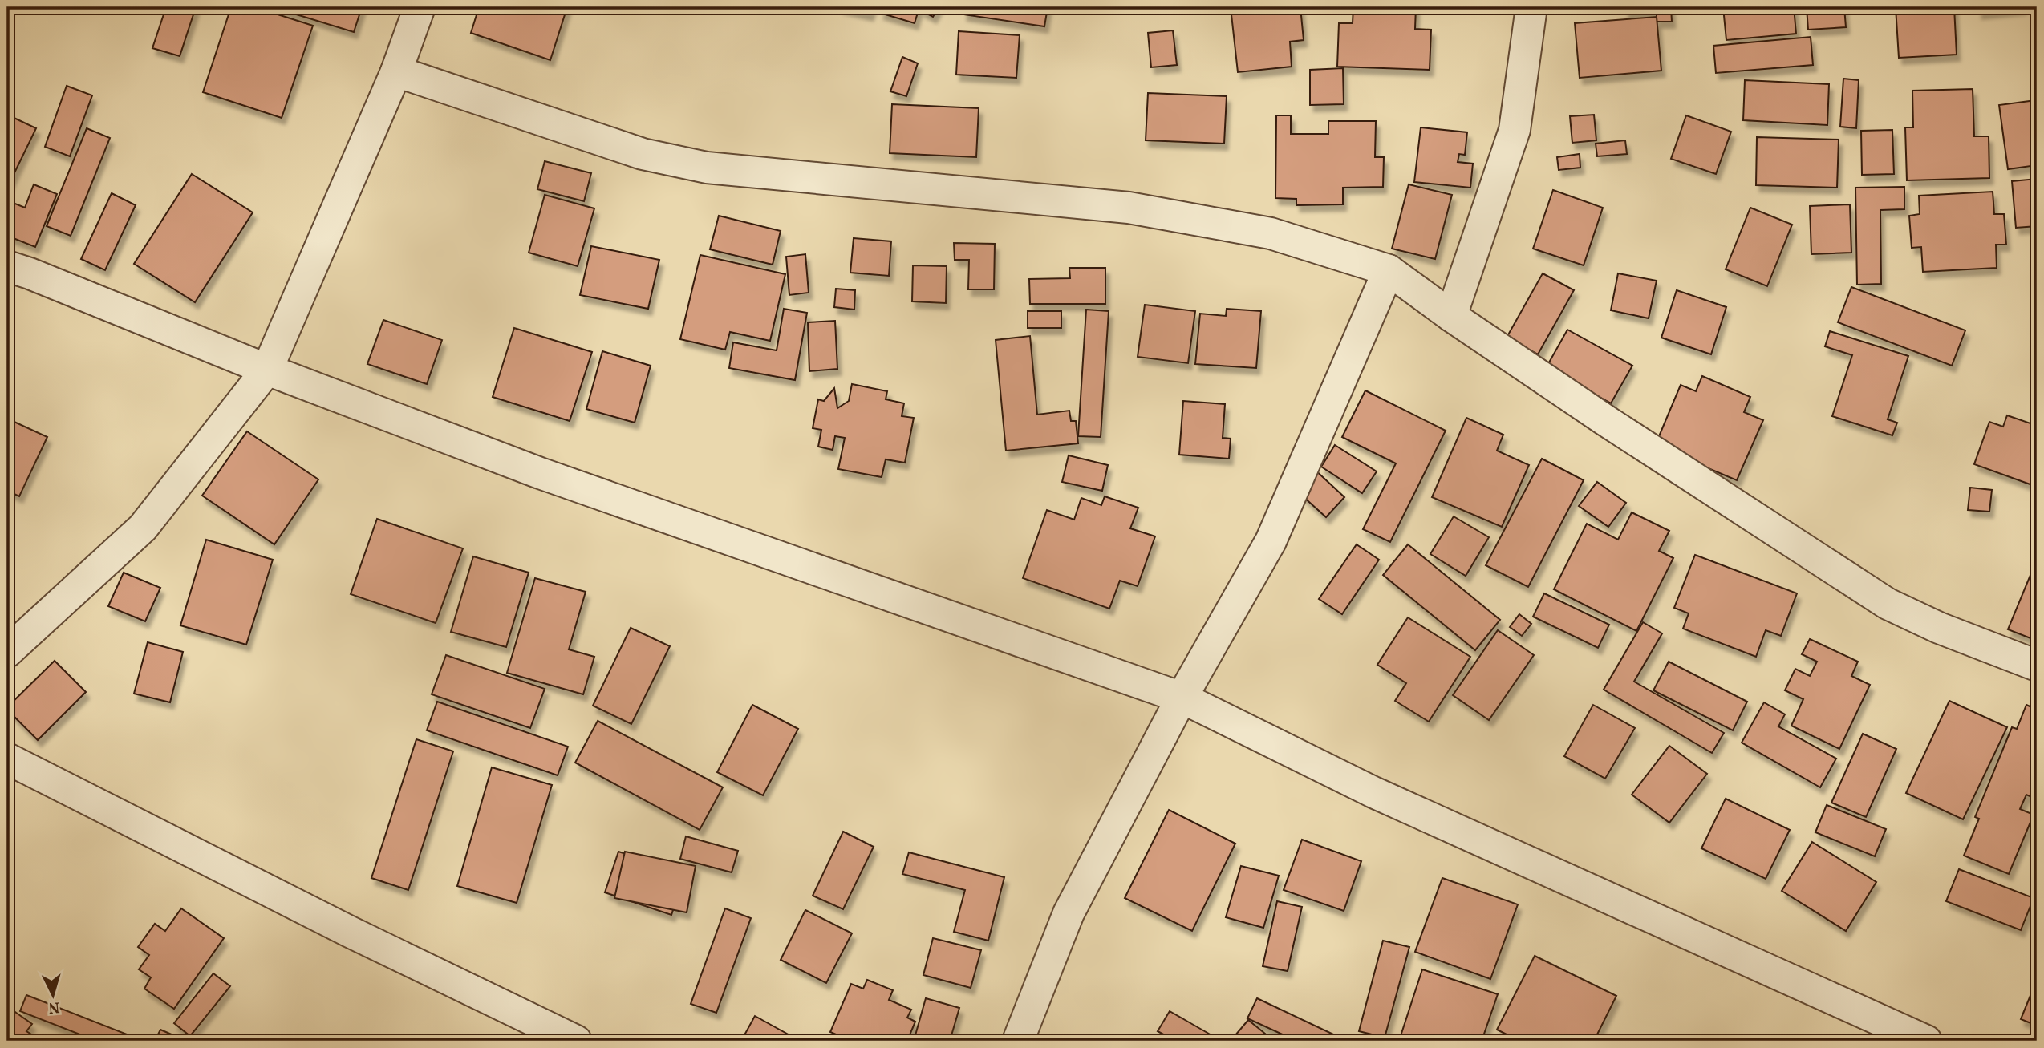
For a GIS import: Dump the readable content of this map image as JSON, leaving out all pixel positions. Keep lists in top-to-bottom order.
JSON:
{
  "north": "bottom"
}
